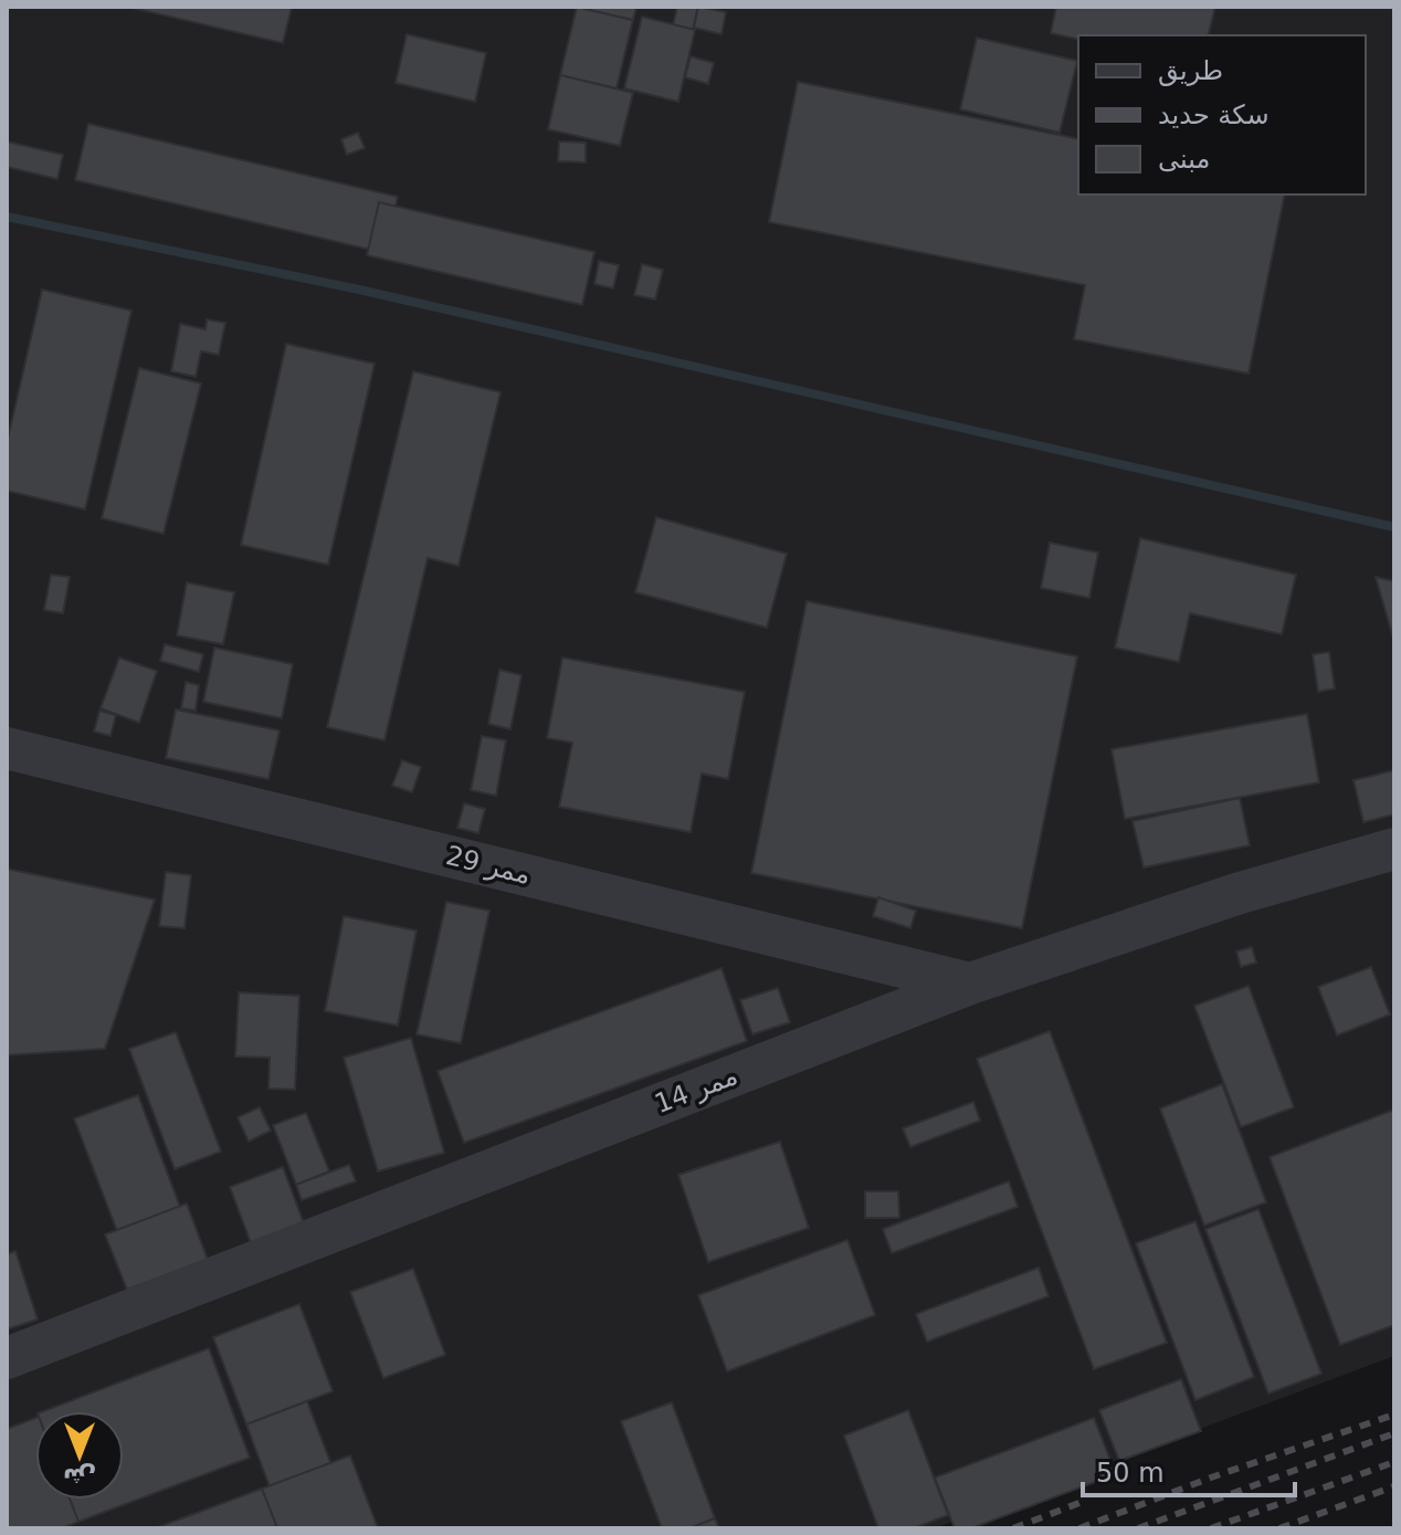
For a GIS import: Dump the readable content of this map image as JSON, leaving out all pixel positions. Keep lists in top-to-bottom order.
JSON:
{
  "streets": {
    "lane": ["ممر 29", "ممر 14"]
  },
  "crossings": [
    ["ممر 29", "ممر 14"]
  ],
  "legend": ["طريق", "سكة حديد", "مبنى"],
  "scale_bar": "50 m",
  "north": "bottom"
}
